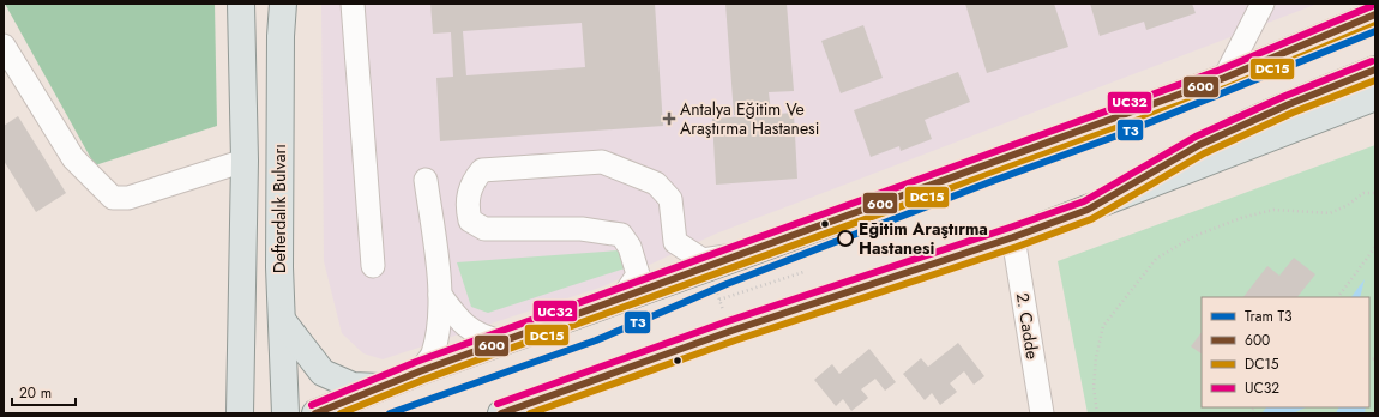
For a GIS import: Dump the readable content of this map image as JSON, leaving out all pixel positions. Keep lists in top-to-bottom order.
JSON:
{
  "streets": {
    "main road": ["Defterdalık Bulvarı"],
    "street": ["2. Cadde"]
  },
  "places": {
    "health": ["Antalya Eğitim Ve Araştırma Hastanesi"],
    "other": ["Eğitim Araştırma Hastanesi"]
  },
  "lines": [
    "transit line UC32",
    "transit line 600",
    "transit line DC15",
    "tram line T3"
  ],
  "legend": [
    "Tram T3",
    "600",
    "DC15",
    "UC32"
  ],
  "scale_bar": "20 m"
}
